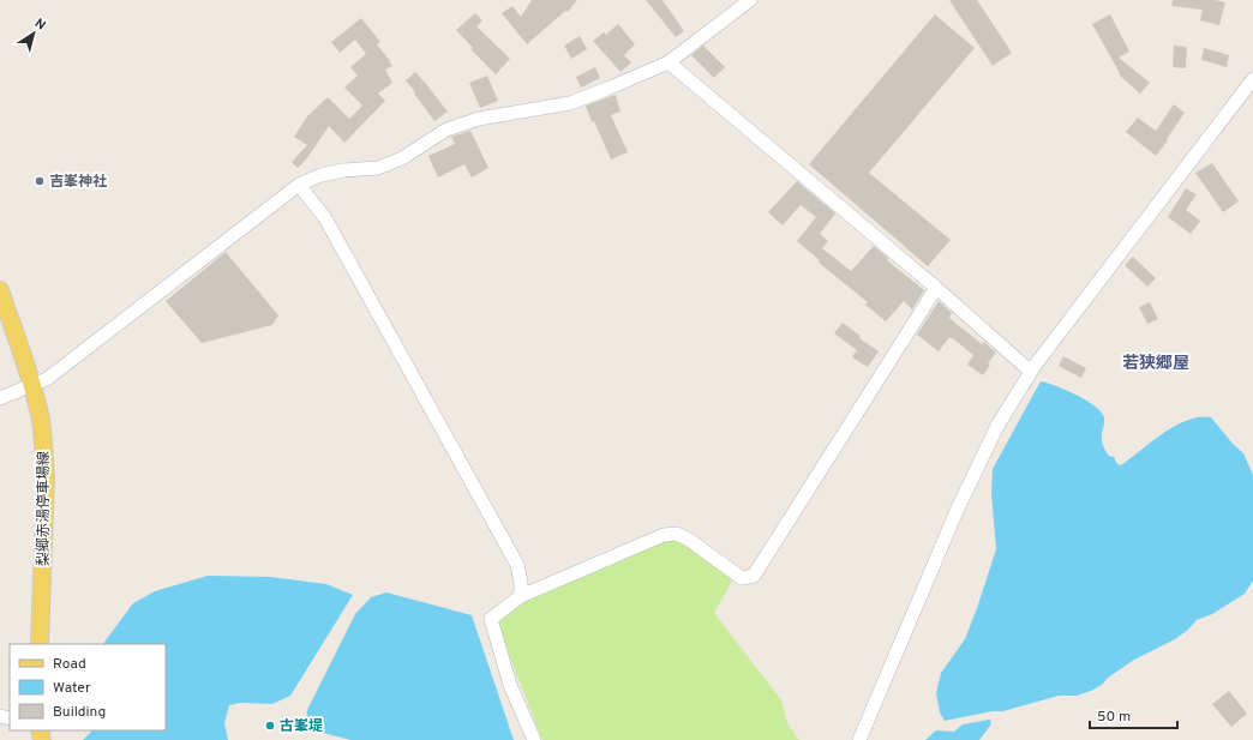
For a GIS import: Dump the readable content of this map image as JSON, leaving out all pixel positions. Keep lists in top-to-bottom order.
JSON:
{
  "streets": {
    "main road": ["梨郷赤湯停車場線"]
  },
  "districts": ["若狭郷屋"],
  "places": ["吉峯神社", "古峯堤"],
  "legend": ["Road", "Water", "Building"],
  "scale_bar": "50 m",
  "north": "top right"
}
